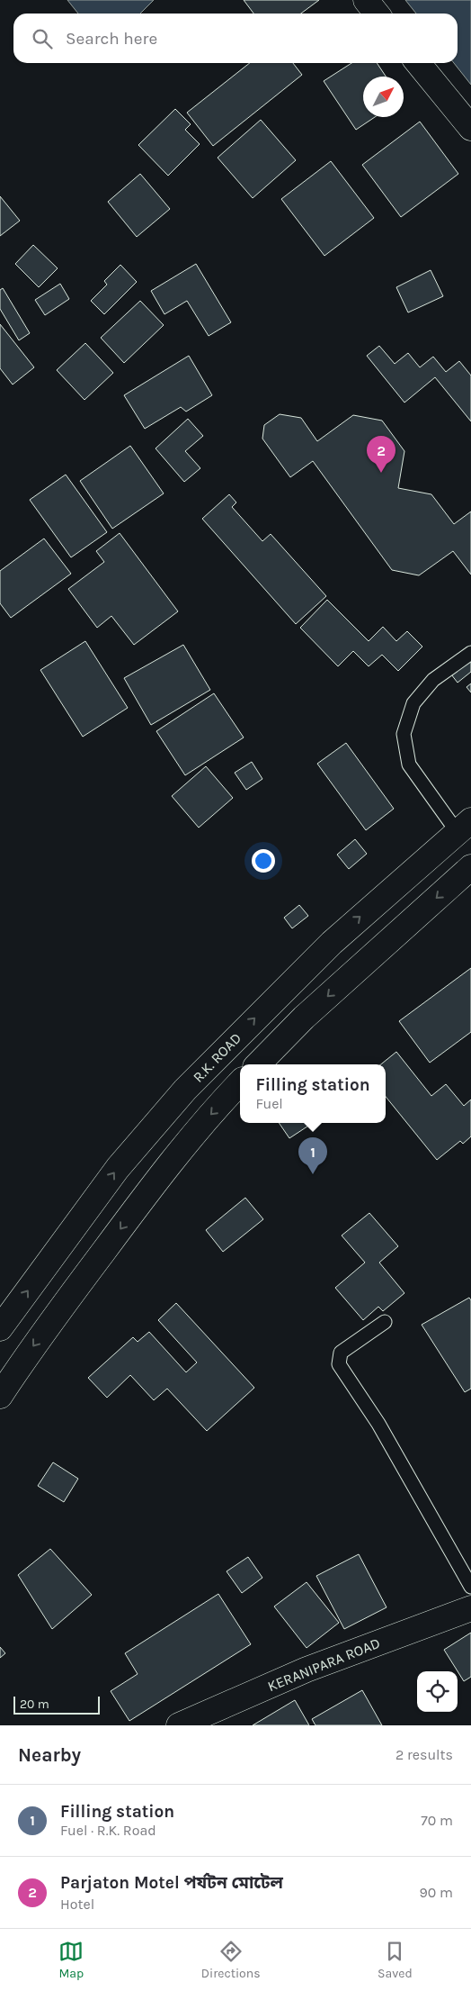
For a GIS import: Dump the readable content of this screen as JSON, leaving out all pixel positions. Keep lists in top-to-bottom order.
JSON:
{
  "streets": {
    "main road": ["R.K. ROAD", "KERANIPARA ROAD"]
  },
  "scale_bar": "20 m",
  "north": "top right",
  "page": {
    "search": "Search here",
    "pins": ["2", "1"],
    "popup": ["Filling station", "Fuel"],
    "scale": "20 m",
    "heading": ["Nearby", "2 results"],
    "list": [
      {
        "mark": "1",
        "name": "Filling station",
        "note": "Fuel · R.K. Road",
        "value": "70 m"
      },
      {
        "mark": "2",
        "name": "Parjaton Motel পর্যটন মোটেল",
        "note": "Hotel",
        "value": "90 m"
      }
    ],
    "nav": ["Map", "Directions", "Saved"]
  }
}
